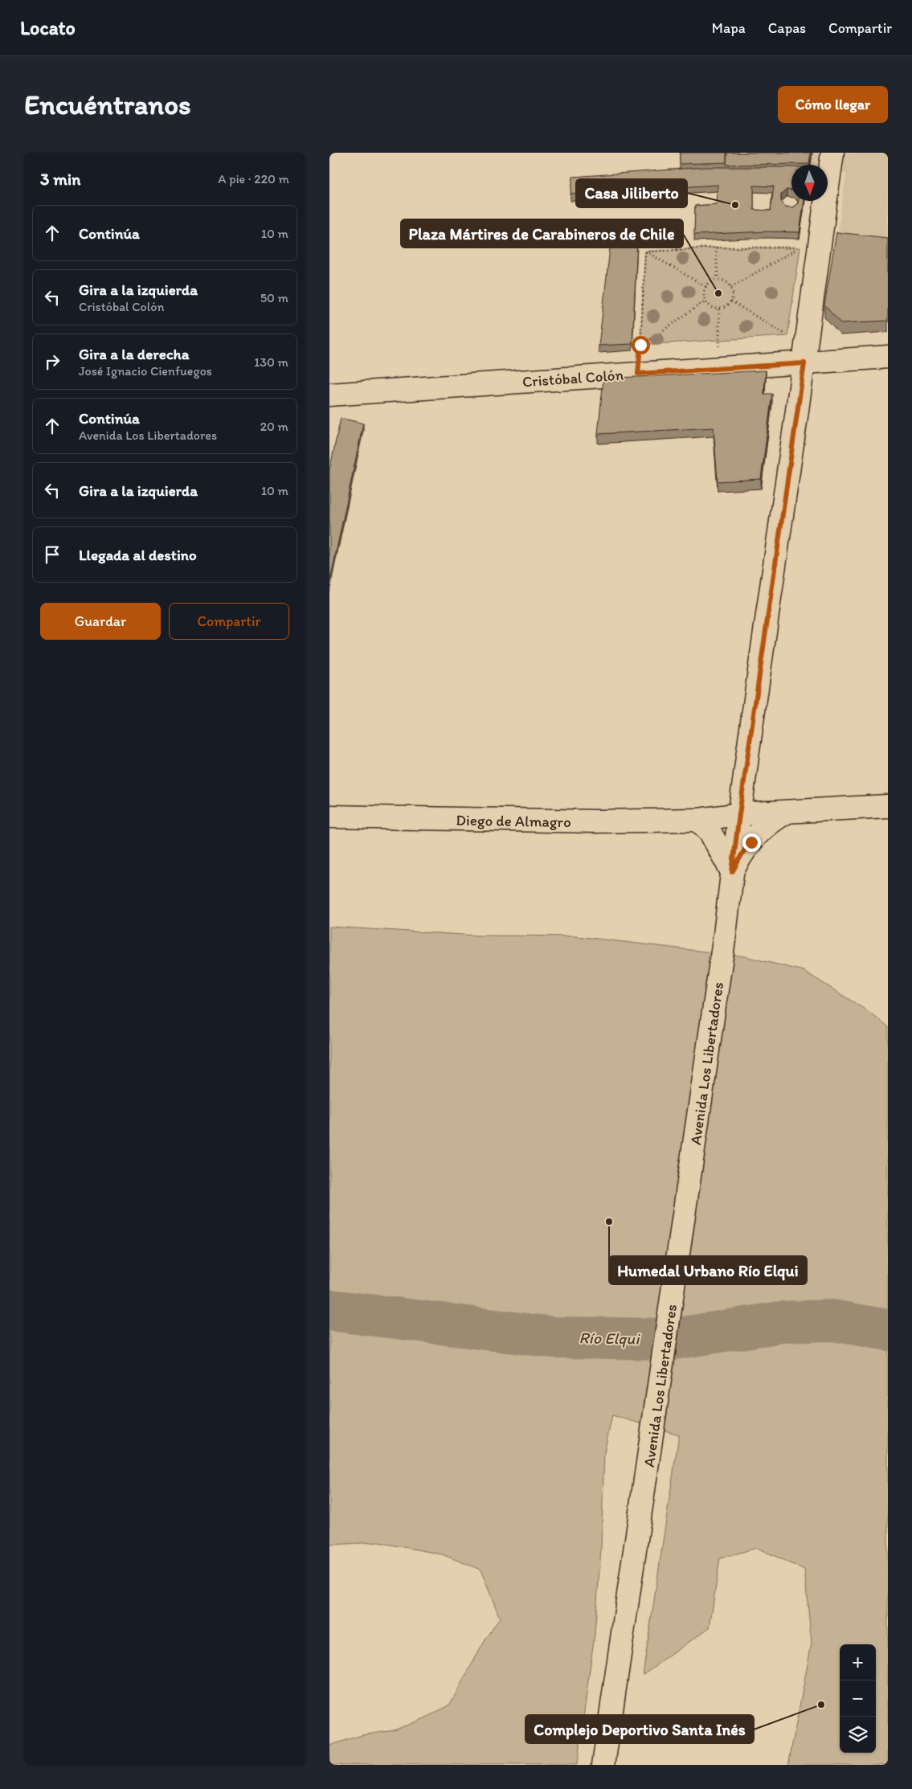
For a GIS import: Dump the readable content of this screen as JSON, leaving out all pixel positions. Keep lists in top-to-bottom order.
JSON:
{
  "streets": {
    "main road": ["Cristóbal Colón", "Diego de Almagro", "Avenida Los Libertadores"]
  },
  "crossings": [
    ["Cristóbal Colón", "Avenida Los Libertadores"],
    ["Diego de Almagro", "Avenida Los Libertadores"]
  ],
  "water": ["Río Elqui"],
  "places": [
    "Casa Jiliberto",
    "Plaza Mártires de Carabineros de Chile",
    "Humedal Urbano Río Elqui",
    "Complejo Deportivo Santa Inés"
  ],
  "north": "bottom",
  "page": {
    "header": "Locato",
    "nav": ["Mapa", "Capas", "Compartir"],
    "buttons": [
      "Cómo llegar",
      ["Guardar", "Compartir"]
    ],
    "title": "Encuéntranos",
    "heading": ["3 min", "A pie · 220 m"],
    "list": [
      ["Continúa", "10 m"],
      ["Gira a la izquierda", "Cristóbal Colón", "50 m"],
      ["Gira a la derecha", "José Ignacio Cienfuegos", "130 m"],
      ["Continúa", "Avenida Los Libertadores", "20 m"],
      ["Gira a la izquierda", "10 m"],
      "Llegada al destino"
    ],
    "map_buttons": ["+", "−"]
  }
}
